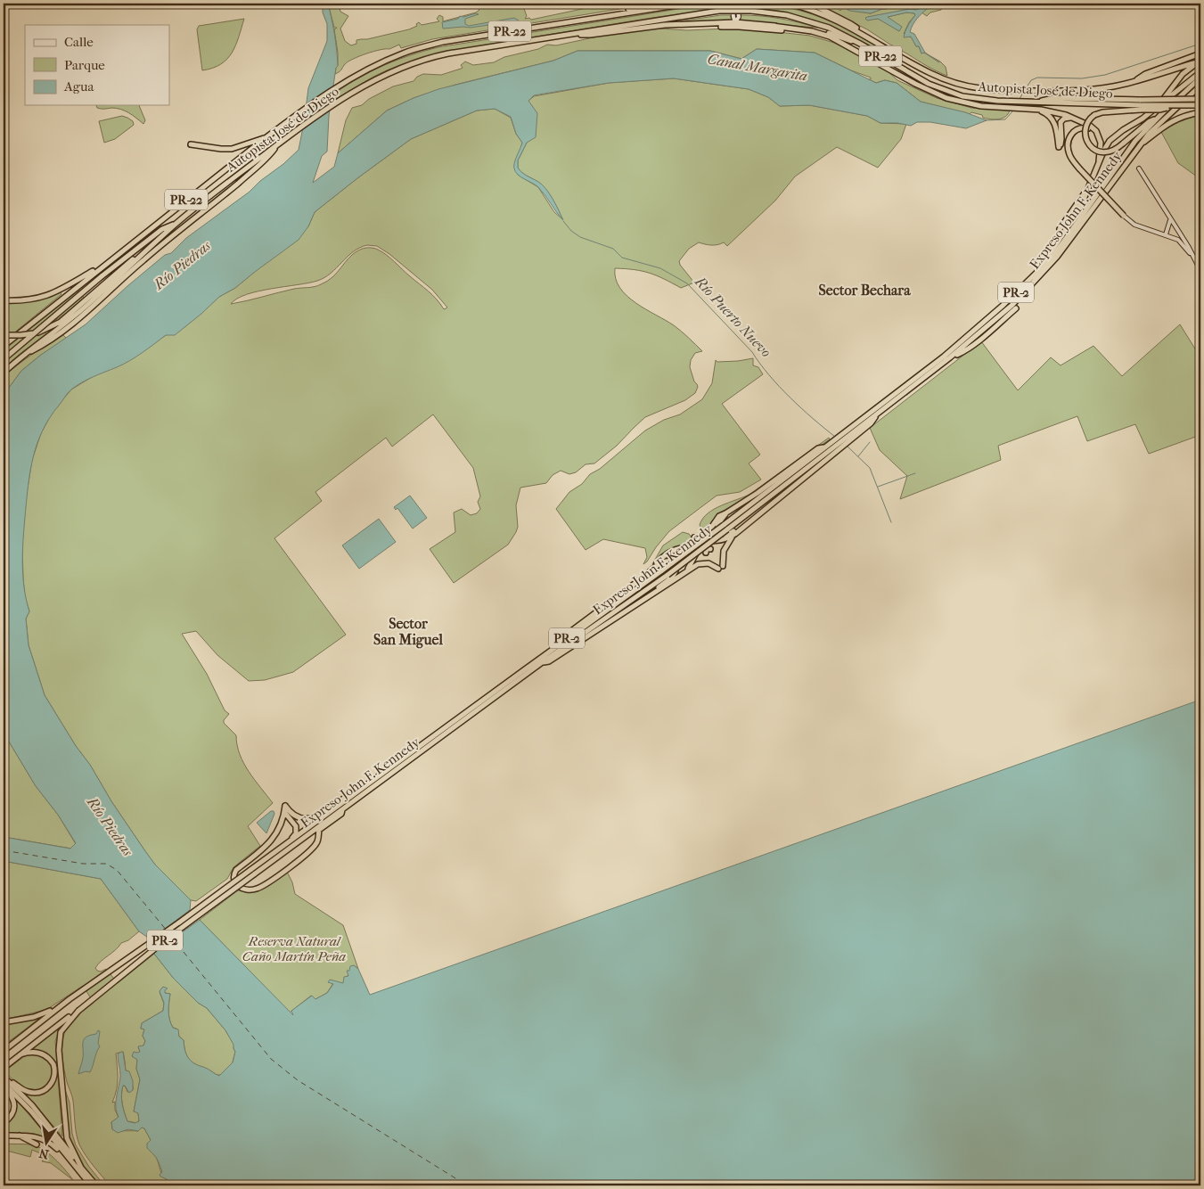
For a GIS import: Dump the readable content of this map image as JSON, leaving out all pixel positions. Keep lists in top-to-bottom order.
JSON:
{
  "streets": {
    "highway": [
      "PR-22",
      "Autopista José de Diego",
      "Expreso John F. Kennedy",
      "PR-2"
    ]
  },
  "districts": ["Sector Bechara", "Sector San Miguel"],
  "water": ["Canal Margarita", "Río Piedras", "Río Puerto Nuevo"],
  "parks": ["Reserva Natural Caño Martín Peña"],
  "legend": ["Calle", "Parque", "Agua"],
  "north": "bottom"
}
